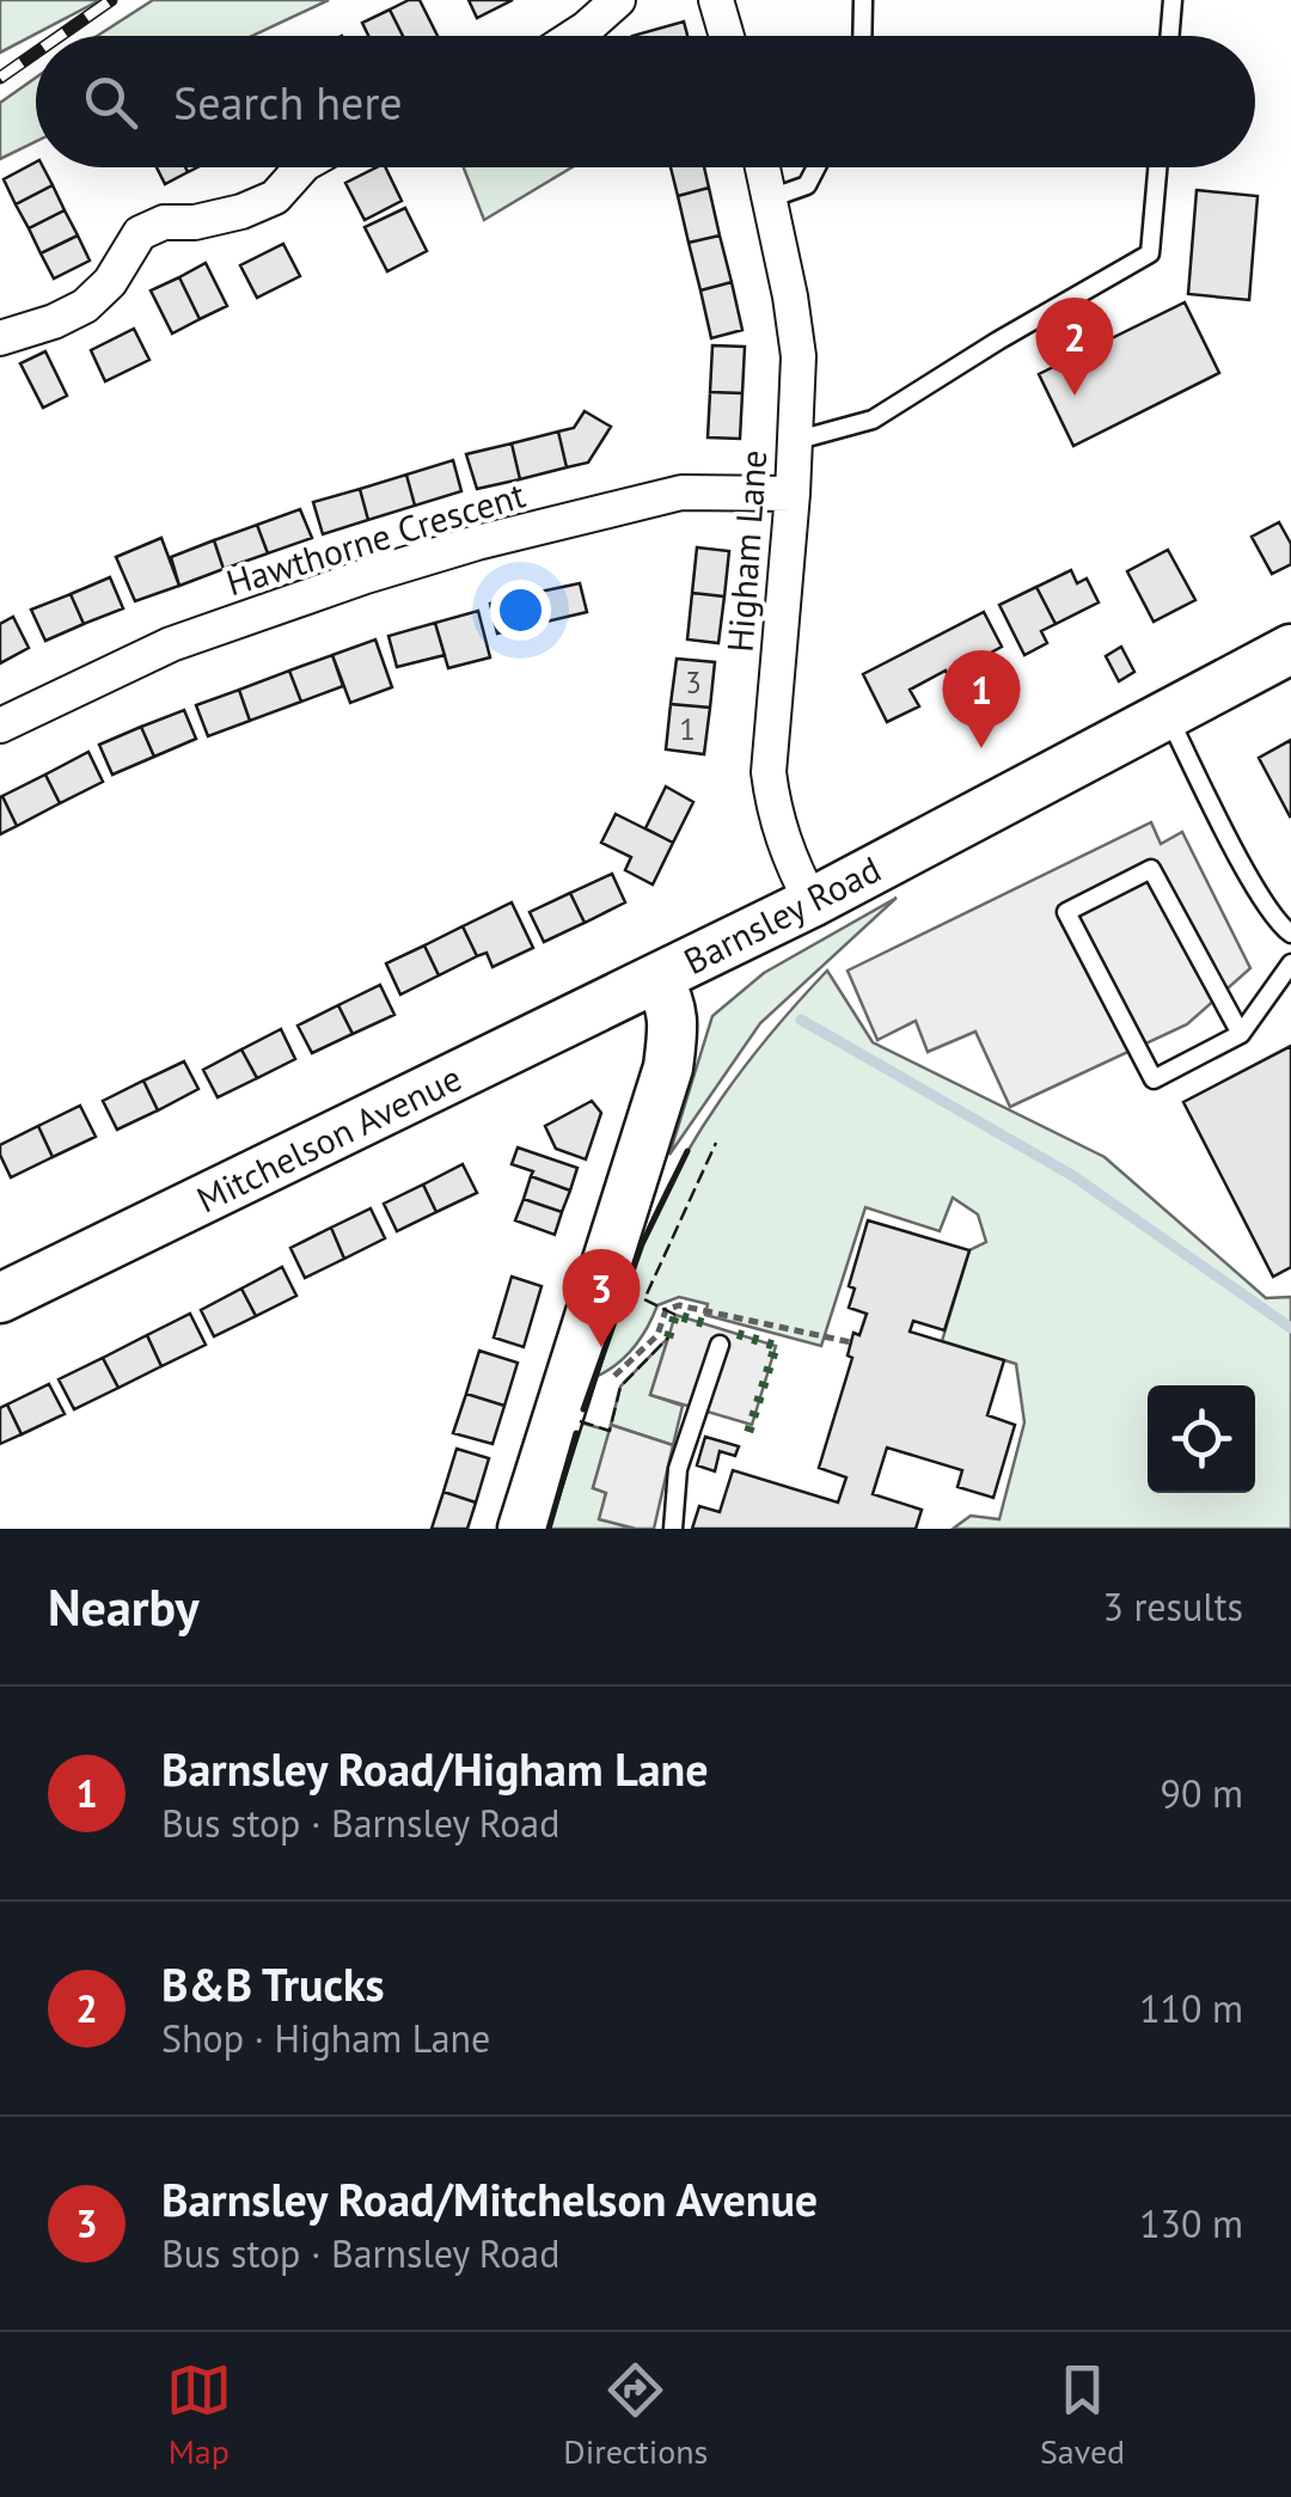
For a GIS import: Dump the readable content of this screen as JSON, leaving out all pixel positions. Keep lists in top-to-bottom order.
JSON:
{
  "streets": {
    "main road": ["Barnsley Road", "Mitchelson Avenue"],
    "street": ["Hawthorne Crescent", "Higham Lane"]
  },
  "crossings": [
    ["Hawthorne Crescent", "Higham Lane"],
    ["Higham Lane", "Barnsley Road"],
    ["Barnsley Road", "Mitchelson Avenue"]
  ],
  "house_numbers": ["3", "1"],
  "page": {
    "search": "Search here",
    "pins": ["2", "1", "3"],
    "heading": ["Nearby", "3 results"],
    "list": [
      {
        "mark": "1",
        "name": "Barnsley Road/Higham Lane",
        "note": "Bus stop · Barnsley Road",
        "value": "90 m"
      },
      {
        "mark": "2",
        "name": "B&B Trucks",
        "note": "Shop · Higham Lane",
        "value": "110 m"
      },
      {
        "mark": "3",
        "name": "Barnsley Road/Mitchelson Avenue",
        "note": "Bus stop · Barnsley Road",
        "value": "130 m"
      }
    ],
    "nav": ["Map", "Directions", "Saved"]
  }
}
